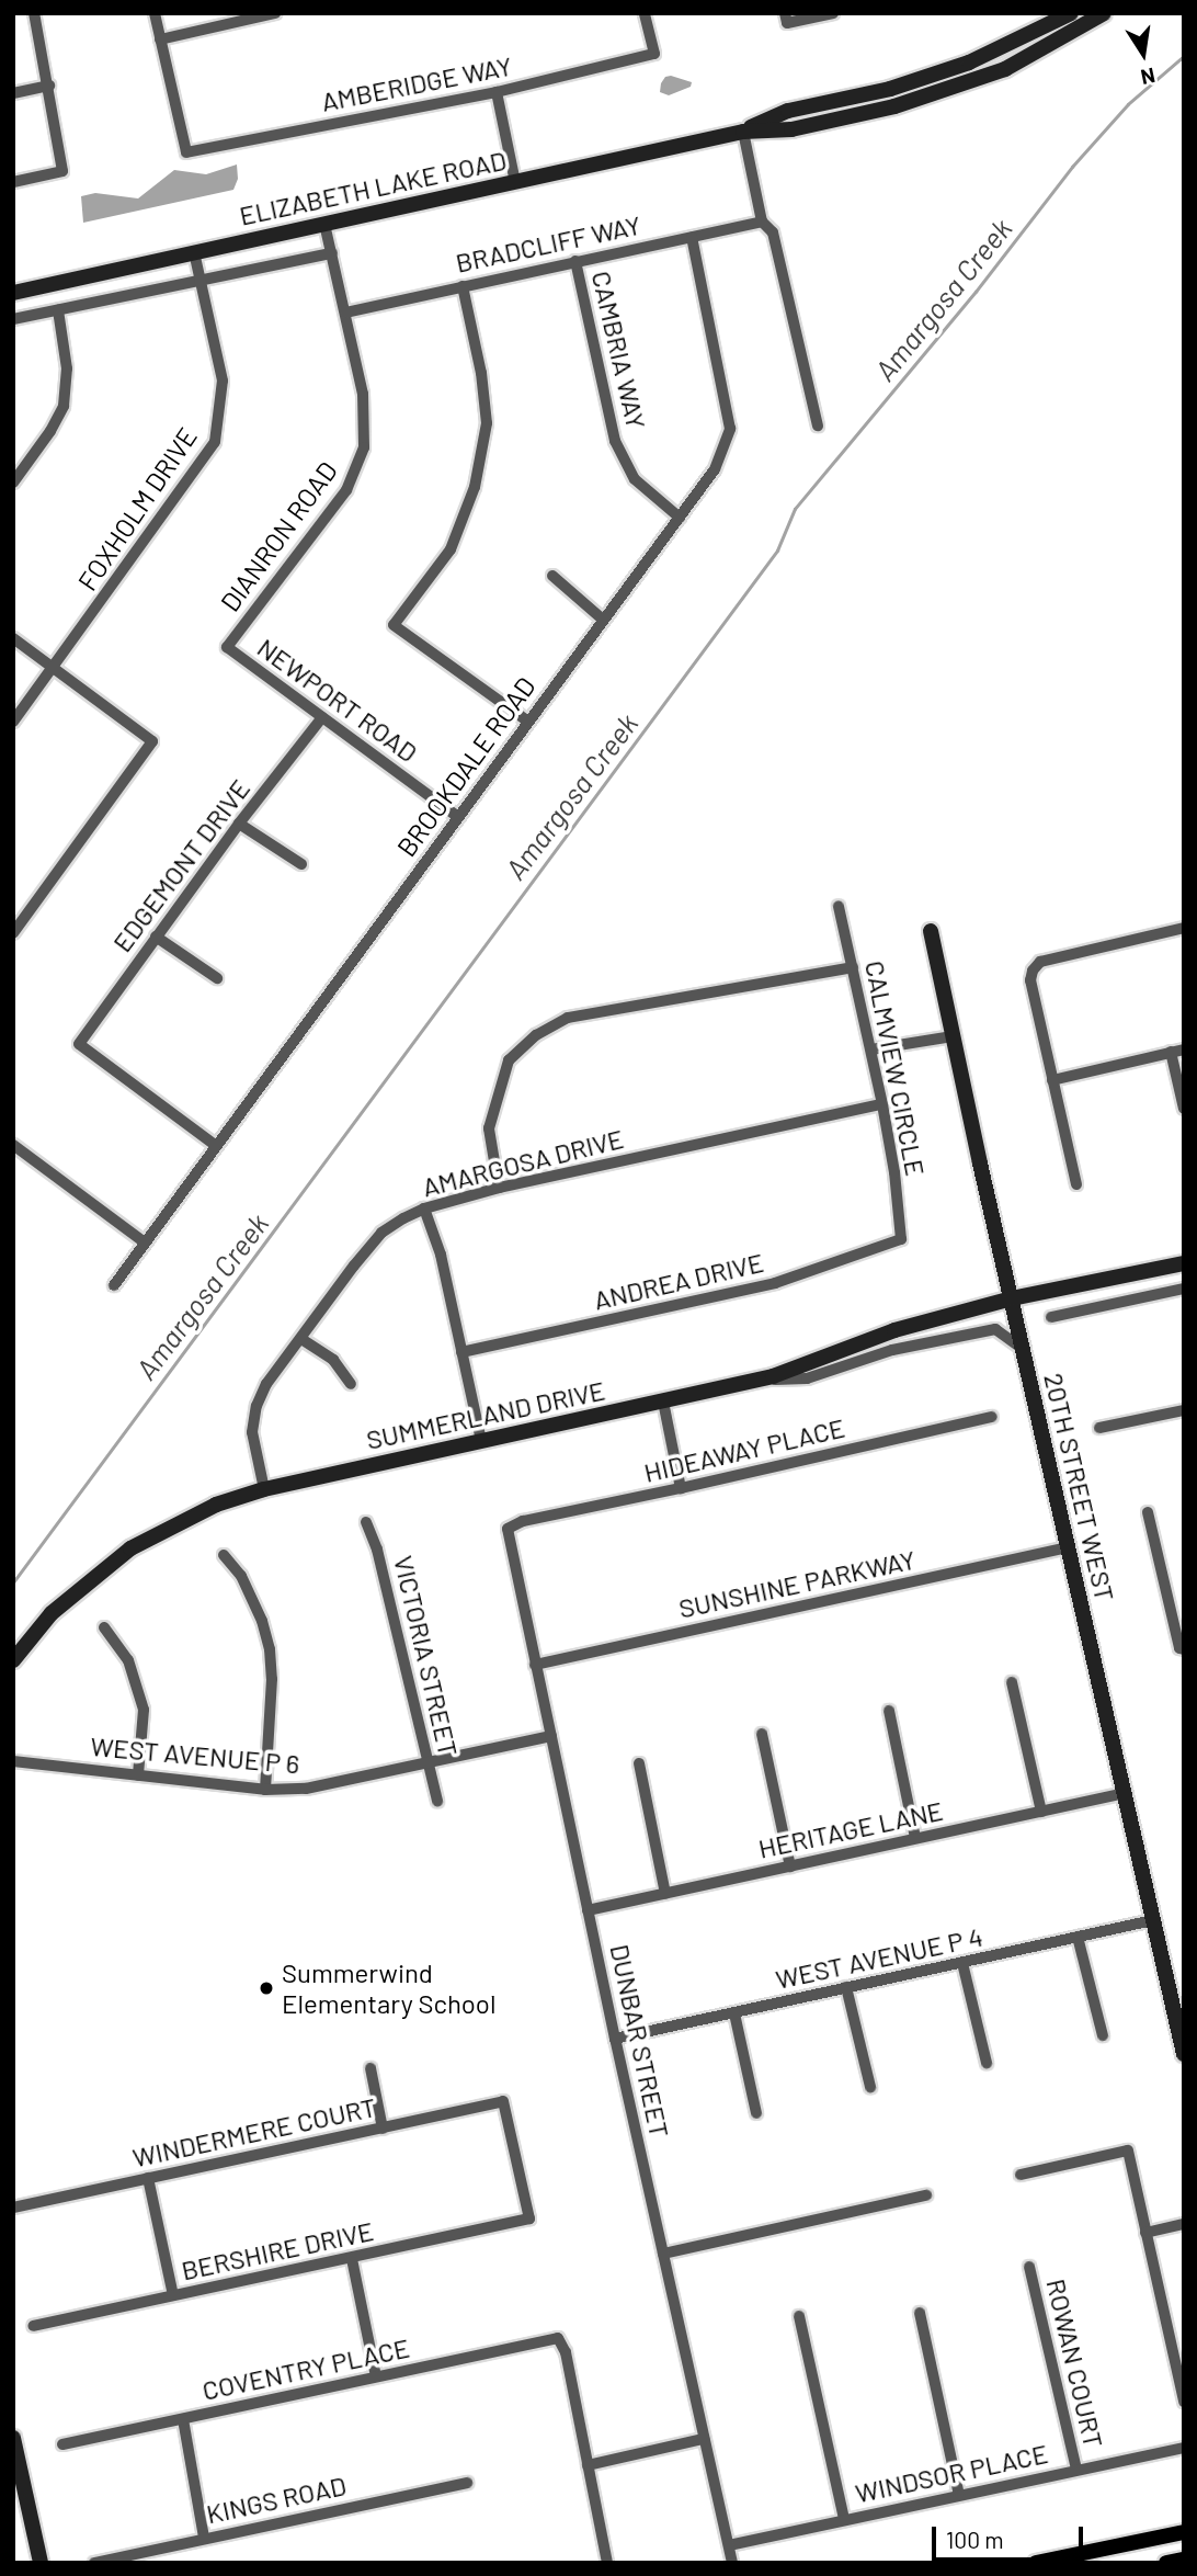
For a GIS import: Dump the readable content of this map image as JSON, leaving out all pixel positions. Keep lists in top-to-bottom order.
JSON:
{
  "streets": {
    "street": [
      "AMBERIDGE WAY",
      "ELIZABETH LAKE ROAD",
      "BRADCLIFF WAY",
      "CAMBRIA WAY",
      "FOXHOLM DRIVE",
      "DIANRON ROAD",
      "NEWPORT ROAD",
      "BROOKDALE ROAD",
      "EDGEMONT DRIVE",
      "CALMVIEW CIRCLE",
      "AMARGOSA DRIVE",
      "ANDREA DRIVE",
      "SUMMERLAND DRIVE",
      "HIDEAWAY PLACE",
      "20TH STREET WEST",
      "SUNSHINE PARKWAY",
      "VICTORIA STREET",
      "WEST AVENUE P 6",
      "HERITAGE LANE",
      "WEST AVENUE P 4",
      "DUNBAR STREET",
      "WINDERMERE COURT",
      "BERSHIRE DRIVE",
      "ROWAN COURT",
      "COVENTRY PLACE",
      "WINDSOR PLACE",
      "KINGS ROAD"
    ]
  },
  "crossings": [
    ["ELIZABETH LAKE ROAD", "FOXHOLM DRIVE"],
    ["ELIZABETH LAKE ROAD", "DIANRON ROAD"],
    ["BRADCLIFF WAY", "CAMBRIA WAY"],
    ["BRADCLIFF WAY", "DIANRON ROAD"],
    ["BRADCLIFF WAY", "BROOKDALE ROAD"],
    ["CAMBRIA WAY", "BROOKDALE ROAD"],
    ["DIANRON ROAD", "NEWPORT ROAD"],
    ["NEWPORT ROAD", "BROOKDALE ROAD"],
    ["NEWPORT ROAD", "EDGEMONT DRIVE"],
    ["BROOKDALE ROAD", "EDGEMONT DRIVE"],
    ["CALMVIEW CIRCLE", "AMARGOSA DRIVE"],
    ["CALMVIEW CIRCLE", "ANDREA DRIVE"],
    ["AMARGOSA DRIVE", "SUMMERLAND DRIVE"],
    ["SUMMERLAND DRIVE", "20TH STREET WEST"],
    ["HIDEAWAY PLACE", "DUNBAR STREET"],
    ["20TH STREET WEST", "SUNSHINE PARKWAY"],
    ["20TH STREET WEST", "HERITAGE LANE"],
    ["20TH STREET WEST", "WEST AVENUE P 4"],
    ["SUNSHINE PARKWAY", "DUNBAR STREET"],
    ["VICTORIA STREET", "WEST AVENUE P 6"],
    ["WEST AVENUE P 6", "DUNBAR STREET"],
    ["HERITAGE LANE", "DUNBAR STREET"],
    ["WEST AVENUE P 4", "DUNBAR STREET"],
    ["DUNBAR STREET", "WINDSOR PLACE"],
    ["WINDERMERE COURT", "BERSHIRE DRIVE"],
    ["ROWAN COURT", "WINDSOR PLACE"]
  ],
  "water": ["Amargosa Creek"],
  "places": ["Summerwind Elementary School"],
  "scale_bar": "100 m",
  "north": "bottom"
}
